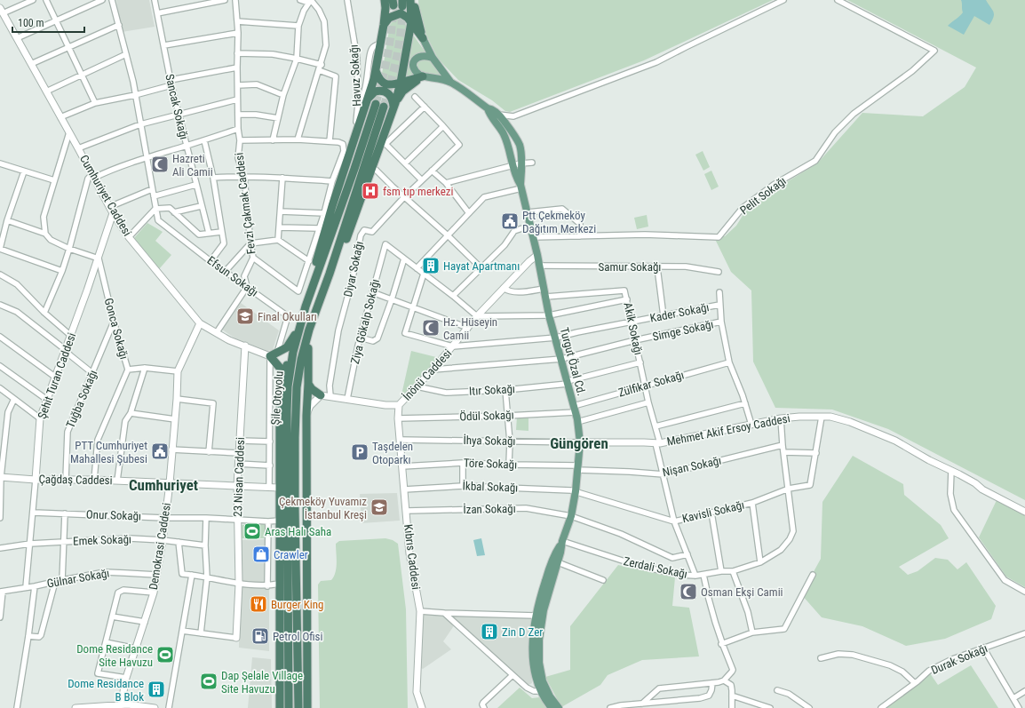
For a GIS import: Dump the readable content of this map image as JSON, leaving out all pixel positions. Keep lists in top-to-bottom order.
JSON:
{
  "streets": {
    "highway": ["Şile Otoyolu"],
    "main road": ["Turgut Özal Cd."],
    "street": [
      "Havuz Sokağı",
      "Sancak Sokağı",
      "Cumhuriyet Caddesi",
      "Pelit Sokağı",
      "Fevzi Çakmak Caddesi",
      "Samur Sokağı",
      "Diyar Sokağı",
      "Efsun Sokağı",
      "Kader Sokağı",
      "Ziya Gökalp Sokağı",
      "Gonca Sokağı",
      "Akik Sokağı",
      "Simge Sokağı",
      "İnönü Caddesi",
      "Şehit Turan Caddesi",
      "Zülfikar Sokağı",
      "Itır Sokağı",
      "Tuğba Sokağı",
      "Ödül Sokağı",
      "Mehmet Akif Ersoy Caddesi",
      "İhya Sokağı",
      "Töre Sokağı",
      "Nişan Sokağı",
      "23 Nisan Caddesi",
      "Çağdaş Caddesi",
      "İkbal Sokağı",
      "İzan Sokağı",
      "Kavisli Sokağı",
      "Onur Sokağı",
      "Emek Sokağı",
      "Demokrasi Caddesi",
      "Kıbrıs Caddesi",
      "Zerdali Sokağı",
      "Gülnar Sokağı",
      "Durak Sokağı"
    ]
  },
  "crossings": [
    ["Cumhuriyet Caddesi", "Efsun Sokağı"],
    ["Cumhuriyet Caddesi", "Şehit Turan Caddesi"],
    ["Cumhuriyet Caddesi", "23 Nisan Caddesi"],
    ["Cumhuriyet Caddesi", "Demokrasi Caddesi"],
    ["Pelit Sokağı", "Turgut Özal Cd."],
    ["Fevzi Çakmak Caddesi", "Efsun Sokağı"],
    ["Samur Sokağı", "Turgut Özal Cd."],
    ["Diyar Sokağı", "İnönü Caddesi"],
    ["Kader Sokağı", "Akik Sokağı"],
    ["Kader Sokağı", "Turgut Özal Cd."],
    ["Kader Sokağı", "İnönü Caddesi"],
    ["Ziya Gökalp Sokağı", "İnönü Caddesi"],
    ["Gonca Sokağı", "Şehit Turan Caddesi"],
    ["Gonca Sokağı", "Tuğba Sokağı"],
    ["Gonca Sokağı", "Demokrasi Caddesi"],
    ["Akik Sokağı", "Simge Sokağı"],
    ["Akik Sokağı", "Turgut Özal Cd."],
    ["Akik Sokağı", "Zülfikar Sokağı"],
    ["Akik Sokağı", "Itır Sokağı"],
    ["Akik Sokağı", "Mehmet Akif Ersoy Caddesi"],
    ["Akik Sokağı", "Nişan Sokağı"],
    ["Akik Sokağı", "İzan Sokağı"],
    ["Akik Sokağı", "Kavisli Sokağı"],
    ["Akik Sokağı", "Zerdali Sokağı"],
    ["Simge Sokağı", "Turgut Özal Cd."],
    ["Simge Sokağı", "İnönü Caddesi"],
    ["Turgut Özal Cd.", "İnönü Caddesi"],
    ["Turgut Özal Cd.", "Zülfikar Sokağı"],
    ["Turgut Özal Cd.", "Itır Sokağı"],
    ["Turgut Özal Cd.", "Ödül Sokağı"],
    ["Turgut Özal Cd.", "Mehmet Akif Ersoy Caddesi"],
    ["Turgut Özal Cd.", "İhya Sokağı"],
    ["Turgut Özal Cd.", "Töre Sokağı"],
    ["Turgut Özal Cd.", "Nişan Sokağı"],
    ["Turgut Özal Cd.", "İkbal Sokağı"],
    ["Turgut Özal Cd.", "İzan Sokağı"],
    ["Turgut Özal Cd.", "Kavisli Sokağı"],
    ["Turgut Özal Cd.", "Zerdali Sokağı"],
    ["İnönü Caddesi", "Itır Sokağı"],
    ["İnönü Caddesi", "Kıbrıs Caddesi"],
    ["Şehit Turan Caddesi", "Çağdaş Caddesi"],
    ["Şehit Turan Caddesi", "Onur Sokağı"],
    ["Şehit Turan Caddesi", "Emek Sokağı"],
    ["Şehit Turan Caddesi", "Gülnar Sokağı"],
    ["Zülfikar Sokağı", "Ödül Sokağı"],
    ["Tuğba Sokağı", "Çağdaş Caddesi"],
    ["Ödül Sokağı", "Kıbrıs Caddesi"],
    ["Mehmet Akif Ersoy Caddesi", "İhya Sokağı"],
    ["Mehmet Akif Ersoy Caddesi", "Zerdali Sokağı"],
    ["İhya Sokağı", "Kıbrıs Caddesi"],
    ["Töre Sokağı", "Nişan Sokağı"],
    ["Töre Sokağı", "Kıbrıs Caddesi"],
    ["Nişan Sokağı", "Zerdali Sokağı"],
    ["23 Nisan Caddesi", "Çağdaş Caddesi"],
    ["23 Nisan Caddesi", "Onur Sokağı"],
    ["Çağdaş Caddesi", "Demokrasi Caddesi"],
    ["İkbal Sokağı", "Kavisli Sokağı"],
    ["İkbal Sokağı", "Kıbrıs Caddesi"],
    ["İzan Sokağı", "Kıbrıs Caddesi"],
    ["Kavisli Sokağı", "Zerdali Sokağı"],
    ["Onur Sokağı", "Demokrasi Caddesi"],
    ["Emek Sokağı", "Demokrasi Caddesi"],
    ["Demokrasi Caddesi", "Gülnar Sokağı"]
  ],
  "districts": ["Güngören", "Cumhuriyet"],
  "places": {
    "mosque": ["Hazreti Ali Camii", "Hz. Hüseyin Camii", "Osman Ekşi Camii"],
    "hospital": ["fsm tıp merkezi"],
    "public building": ["Ptt Çekmeköy Dağıtım Merkezi", "PTT Cumhuriyet Mahallesi Şubesi"],
    "building": ["Hayat Apartmanı", "Zin D Zer", "Dome Residance B Blok"],
    "school or university": ["Final Okulları", "Çekmeköy Yuvamız İstanbul Kreşi"],
    "parking": ["Taşdelen Otoparkı"],
    "sports": ["Aras Halı Saha", "Dome Residance Site Havuzu", "Dap Şelale Village Site Havuzu"],
    "shop": ["Crawler"],
    "restaurant": ["Burger King"],
    "fuel station": ["Petrol Ofisi"]
  },
  "scale_bar": "100 m"
}
